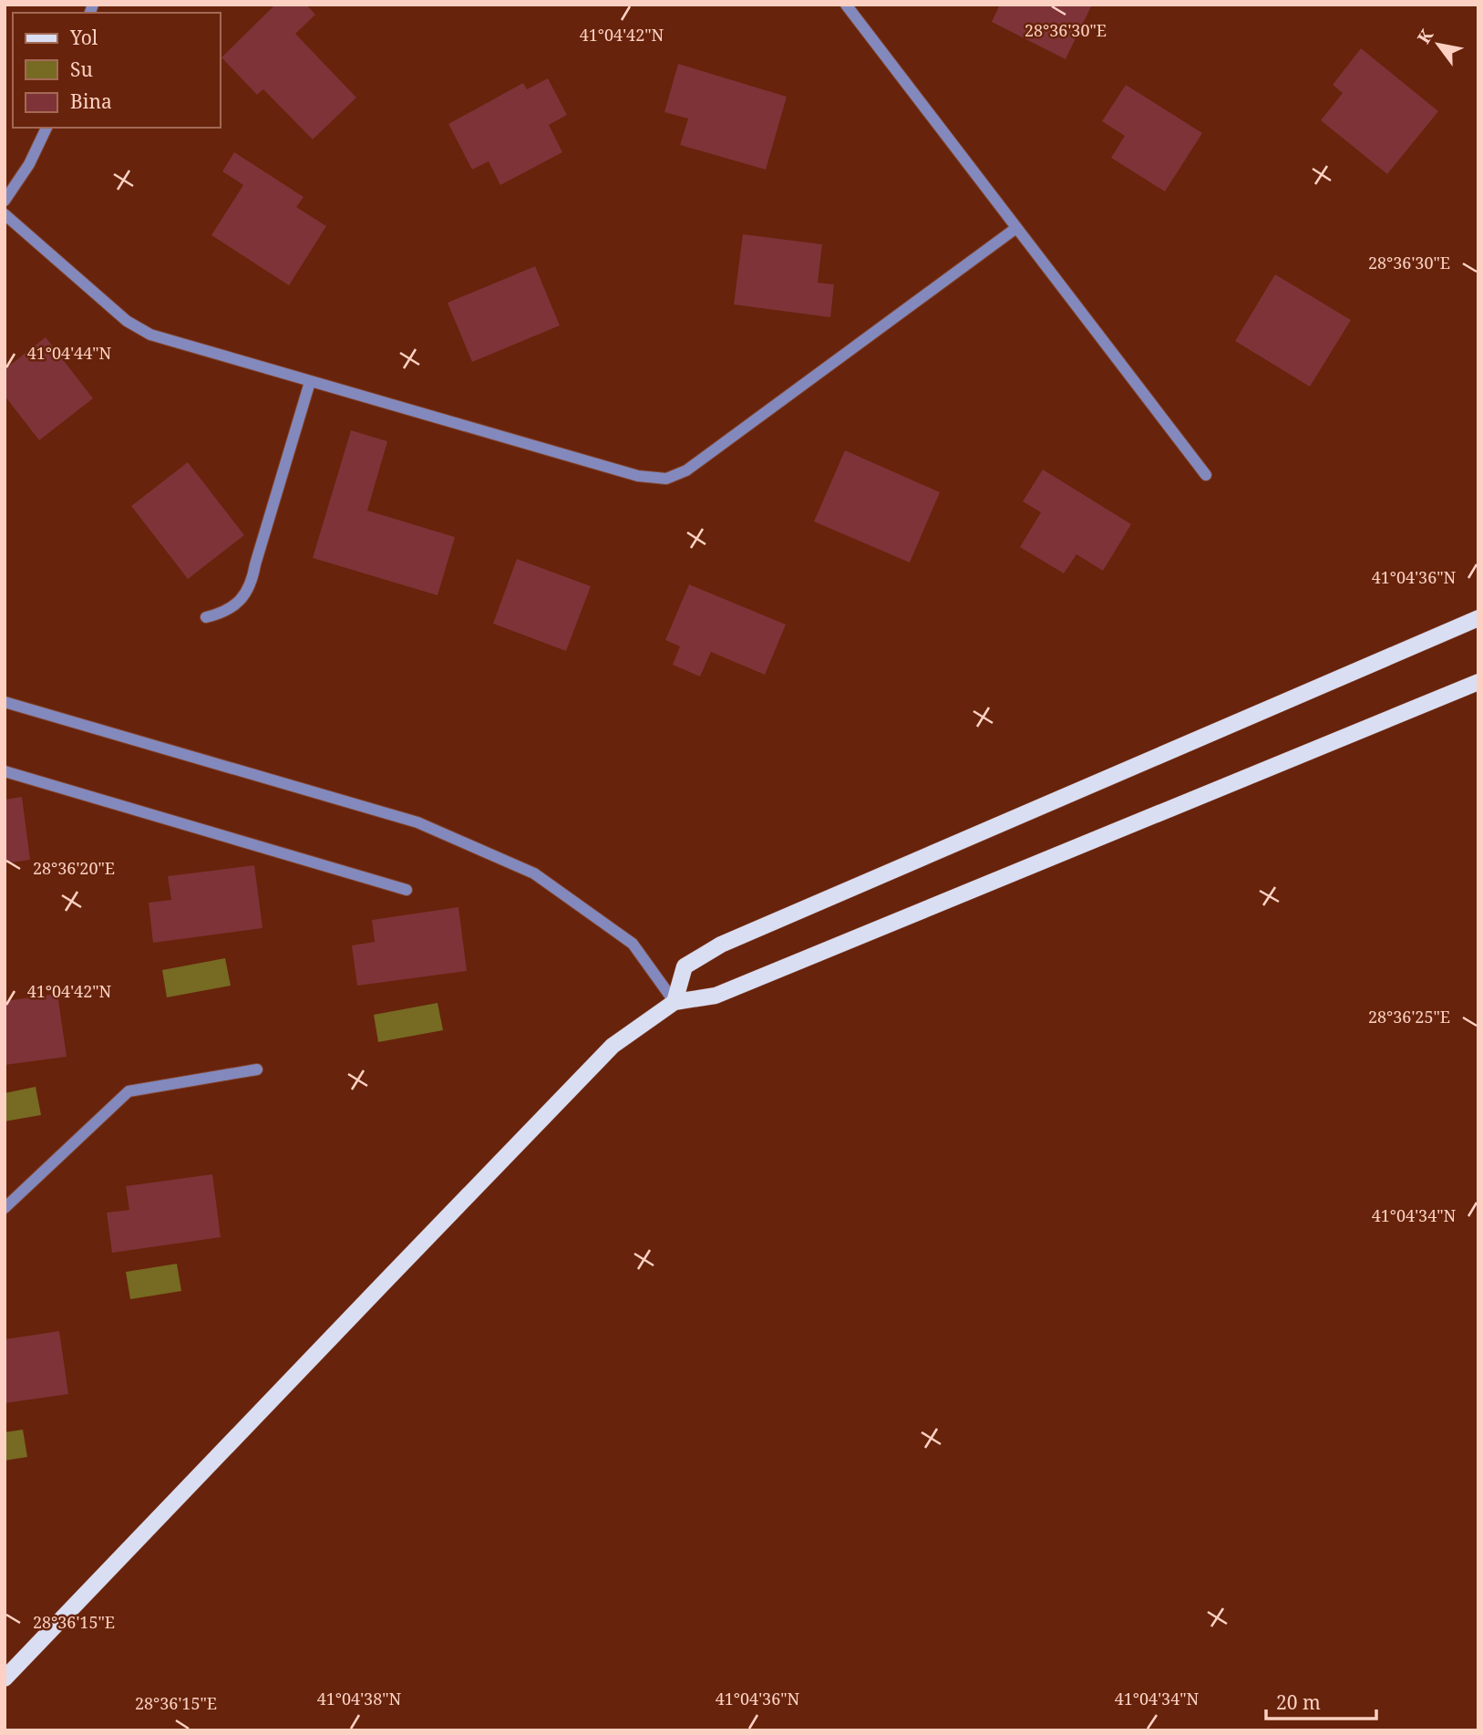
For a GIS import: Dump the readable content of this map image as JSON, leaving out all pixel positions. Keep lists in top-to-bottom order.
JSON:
{
  "legend": ["Yol", "Su", "Bina"],
  "scale_bar": "20 m",
  "north": "top left",
  "coordinates": [
    "28°36'30\"E",
    "41°04'42\"N",
    "41°04'44\"N",
    "41°04'36\"N",
    "28°36'20\"E",
    "28°36'25\"E",
    "41°04'34\"N",
    "28°36'15\"E",
    "41°04'38\"N"
  ]
}
